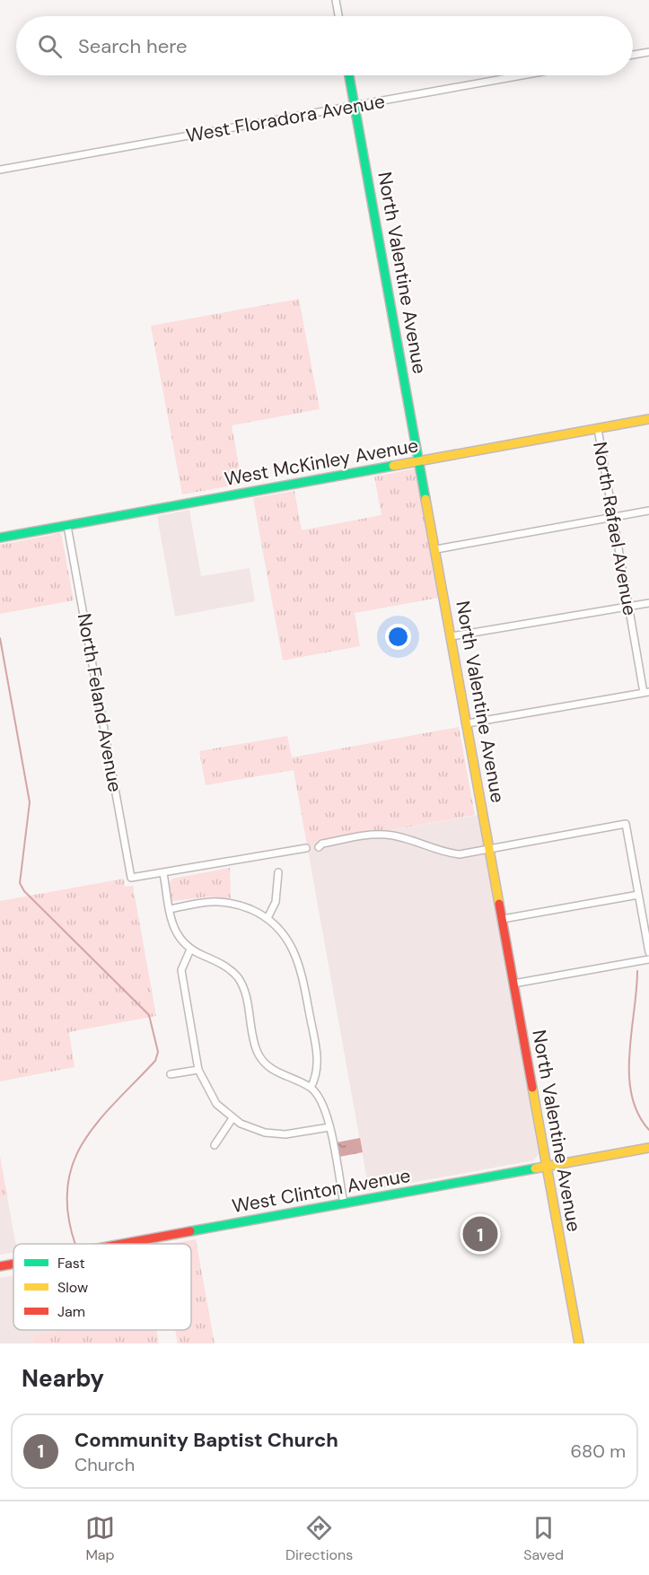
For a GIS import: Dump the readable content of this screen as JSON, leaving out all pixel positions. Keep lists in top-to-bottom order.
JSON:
{
  "streets": {
    "main road": ["North Valentine Avenue", "West McKinley Avenue", "West Clinton Avenue"],
    "street": ["West Floradora Avenue", "North Rafael Avenue", "North Feland Avenue"]
  },
  "crossings": [
    ["West Floradora Avenue", "North Valentine Avenue"],
    ["North Valentine Avenue", "West McKinley Avenue"],
    ["North Valentine Avenue", "West Clinton Avenue"],
    ["West McKinley Avenue", "North Rafael Avenue"],
    ["West McKinley Avenue", "North Feland Avenue"]
  ],
  "legend": ["Fast", "Slow", "Jam"],
  "page": {
    "search": "Search here",
    "pins": "1",
    "heading": "Nearby",
    "list": [
      {
        "mark": "1",
        "name": "Community Baptist Church",
        "note": "Church",
        "value": "680 m"
      }
    ],
    "nav": ["Map", "Directions", "Saved"]
  }
}
